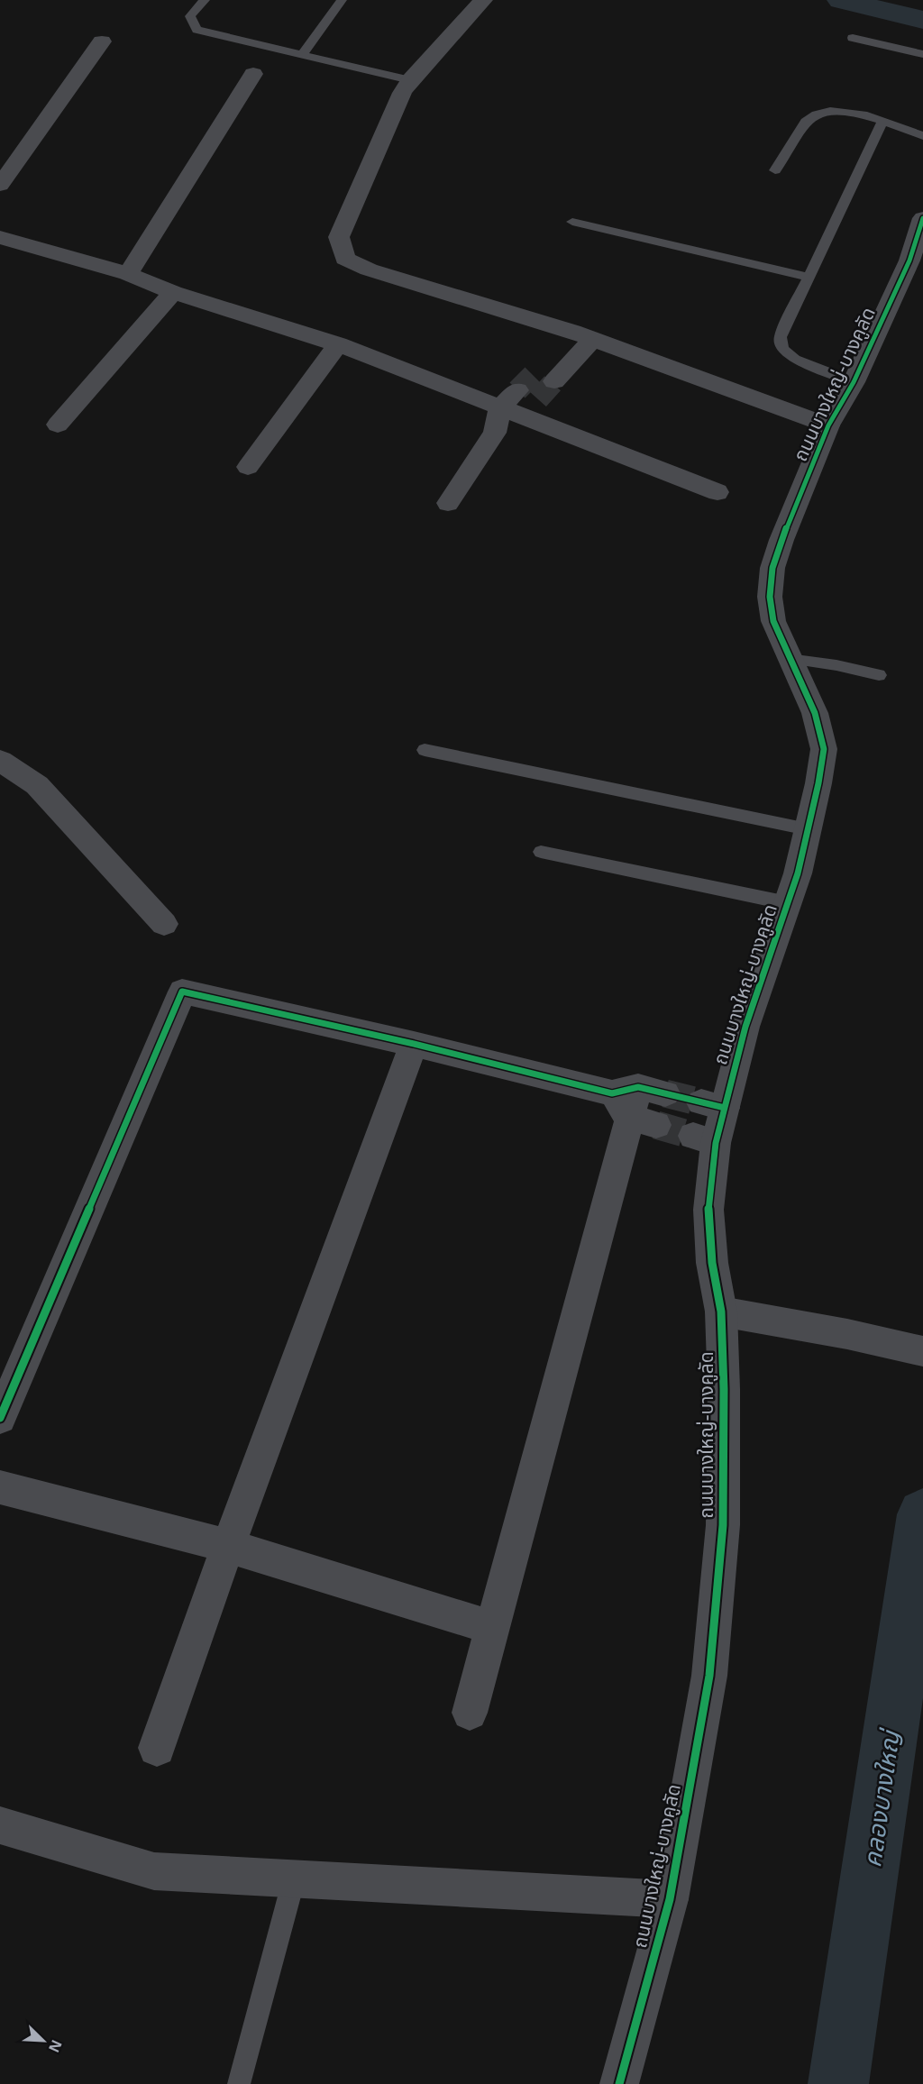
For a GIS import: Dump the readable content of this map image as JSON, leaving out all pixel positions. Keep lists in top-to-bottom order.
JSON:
{
  "streets": {
    "street": ["ถนนบางใหญ่-บางคูลัด"]
  },
  "water": ["คลองบางใหญ่"],
  "north": "bottom right"
}
